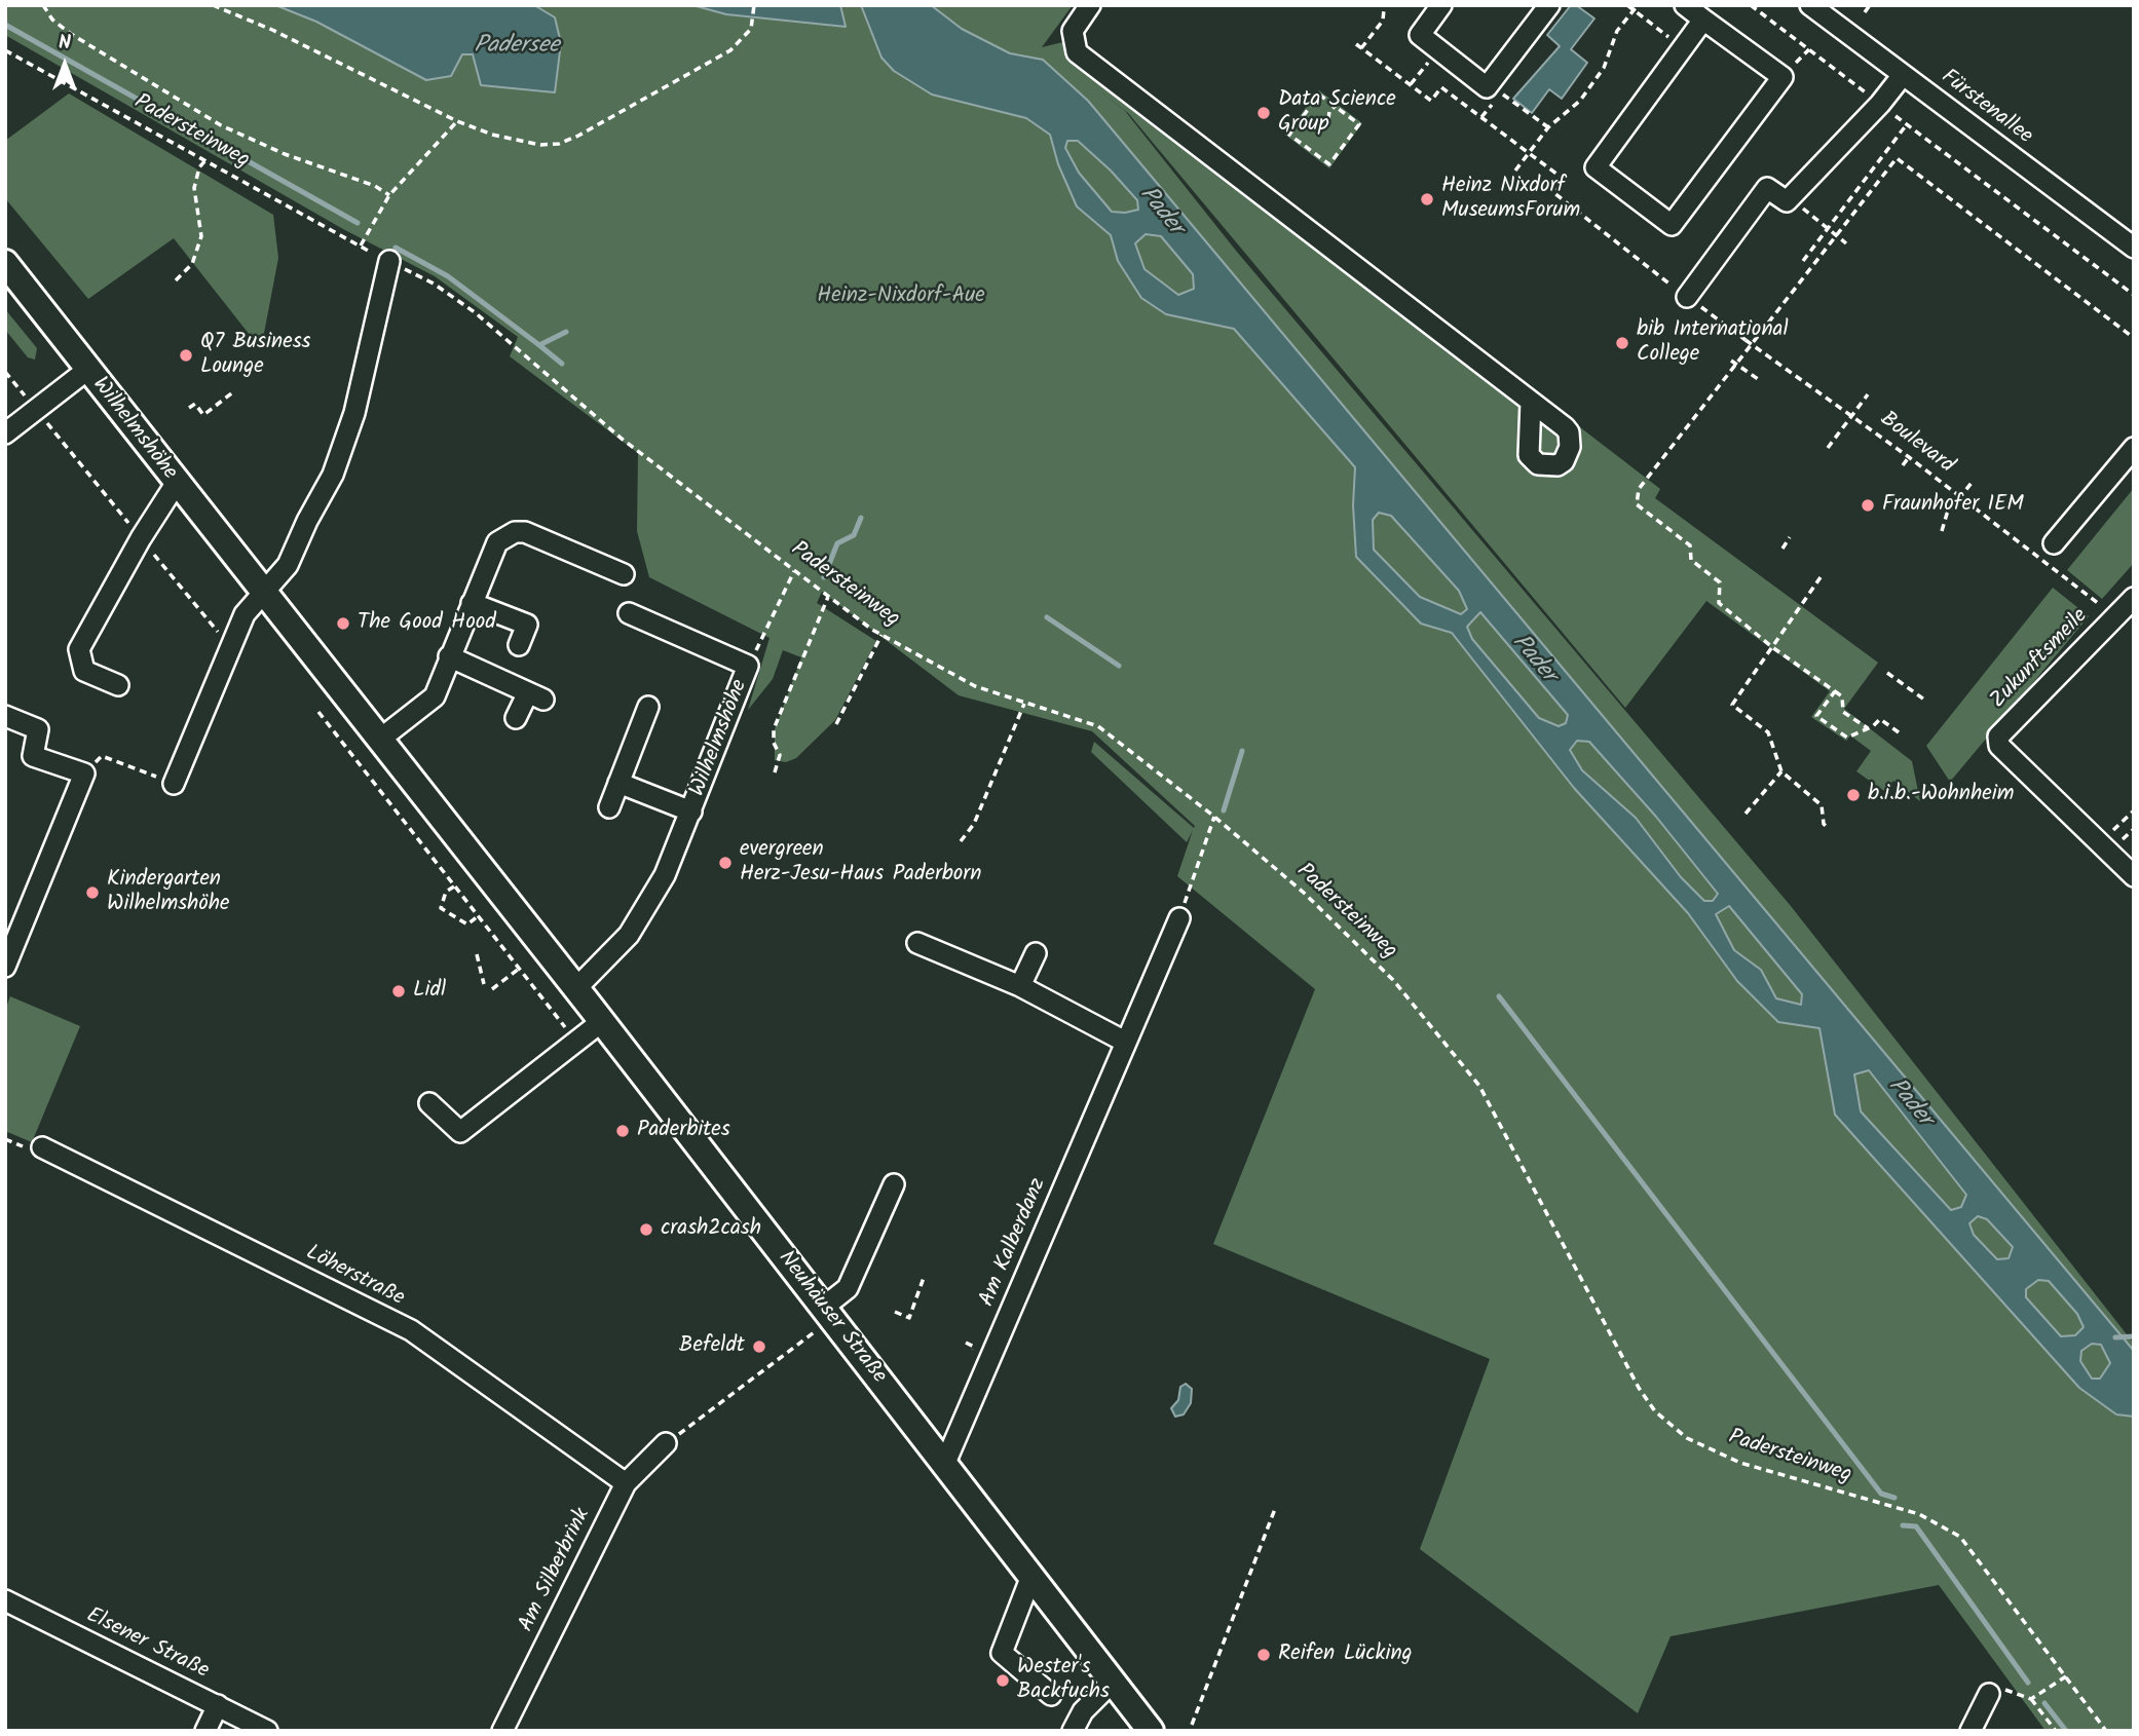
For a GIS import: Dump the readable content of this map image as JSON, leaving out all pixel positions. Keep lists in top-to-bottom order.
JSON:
{
  "streets": {
    "main road": ["Wilhelmshöhe", "Neuhäuser Straße"],
    "street": [
      "Fürstenallee",
      "Zukunftsmeile",
      "Am Kalberdanz",
      "Löherstraße",
      "Am Silberbrink",
      "Elsener Straße"
    ],
    "path": ["Padersteinweg", "Boulevard"]
  },
  "crossings": [
    ["Wilhelmshöhe", "Neuhäuser Straße"],
    ["Am Kalberdanz", "Neuhäuser Straße"],
    ["Löherstraße", "Am Silberbrink"]
  ],
  "water": ["Padersee", "Pader"],
  "parks": ["Heinz-Nixdorf-Aue"],
  "places": [
    "Data Science Group",
    "Heinz Nixdorf MuseumsForum",
    "bib International College",
    "Q7 Business Lounge",
    "Fraunhofer IEM",
    "The Good Hood",
    "b.i.b.-Wohnheim",
    "evergreen Herz-Jesu-Haus Paderborn",
    "Kindergarten Wilhelmshöhe",
    "Lidl",
    "Paderbites",
    "crash2cash",
    "Befeldt",
    "Reifen Lücking",
    "Wester's Backfuchs"
  ],
  "north": "top"
}
